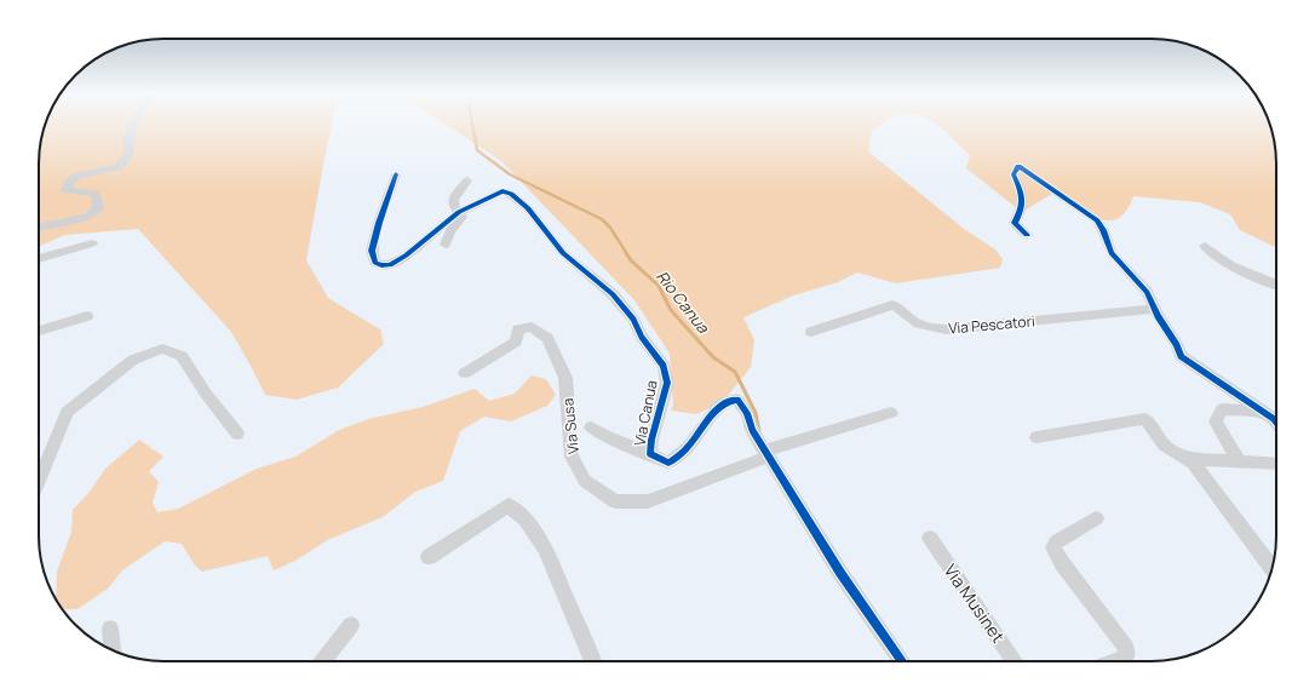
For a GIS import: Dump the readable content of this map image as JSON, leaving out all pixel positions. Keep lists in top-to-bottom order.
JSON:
{
  "streets": {
    "street": [
      "Via Pescatori",
      "Via Canua",
      "Via Susa",
      "Via Musinet"
    ]
  },
  "crossings": [
    ["Via Canua", "Via Susa"]
  ],
  "water": ["Rio Canua"]
}
